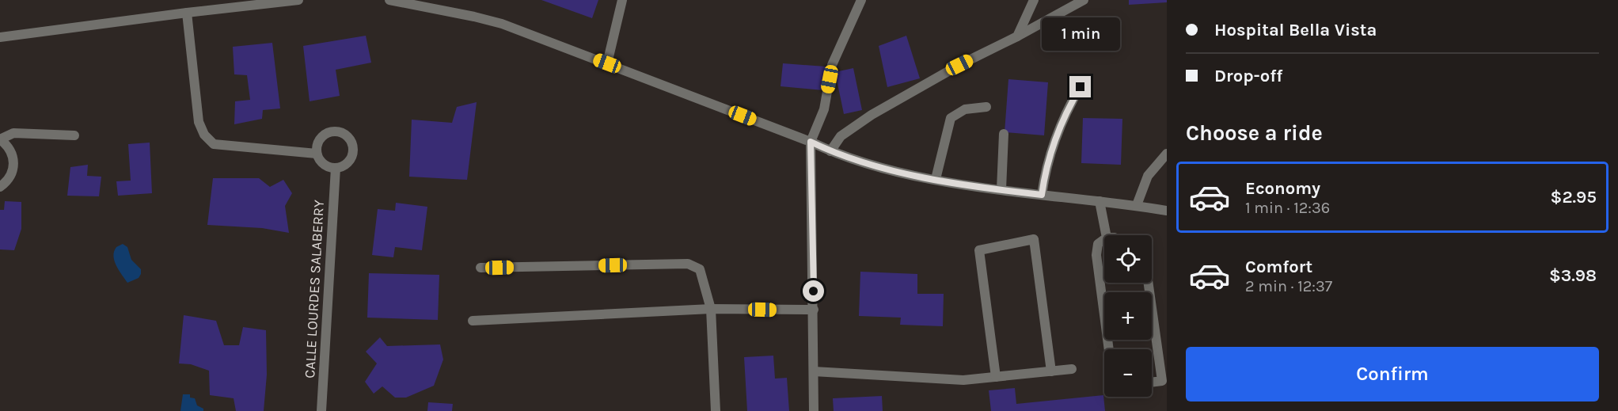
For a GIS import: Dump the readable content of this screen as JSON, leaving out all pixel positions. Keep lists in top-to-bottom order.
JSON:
{
  "streets": {
    "street": ["CALLE LOURDES SALABERRY"]
  },
  "page": {
    "banner": ["Hospital Bella Vista", "Drop-off"],
    "bubble": "1 min",
    "heading": "Choose a ride",
    "list": [
      {
        "name": "Economy",
        "note": "1 min · 12:36",
        "value": "$2.95"
      },
      {
        "name": "Comfort",
        "note": "2 min · 12:37",
        "value": "$3.98"
      }
    ],
    "map_buttons": ["+", "−"],
    "buttons": "Confirm"
  }
}
